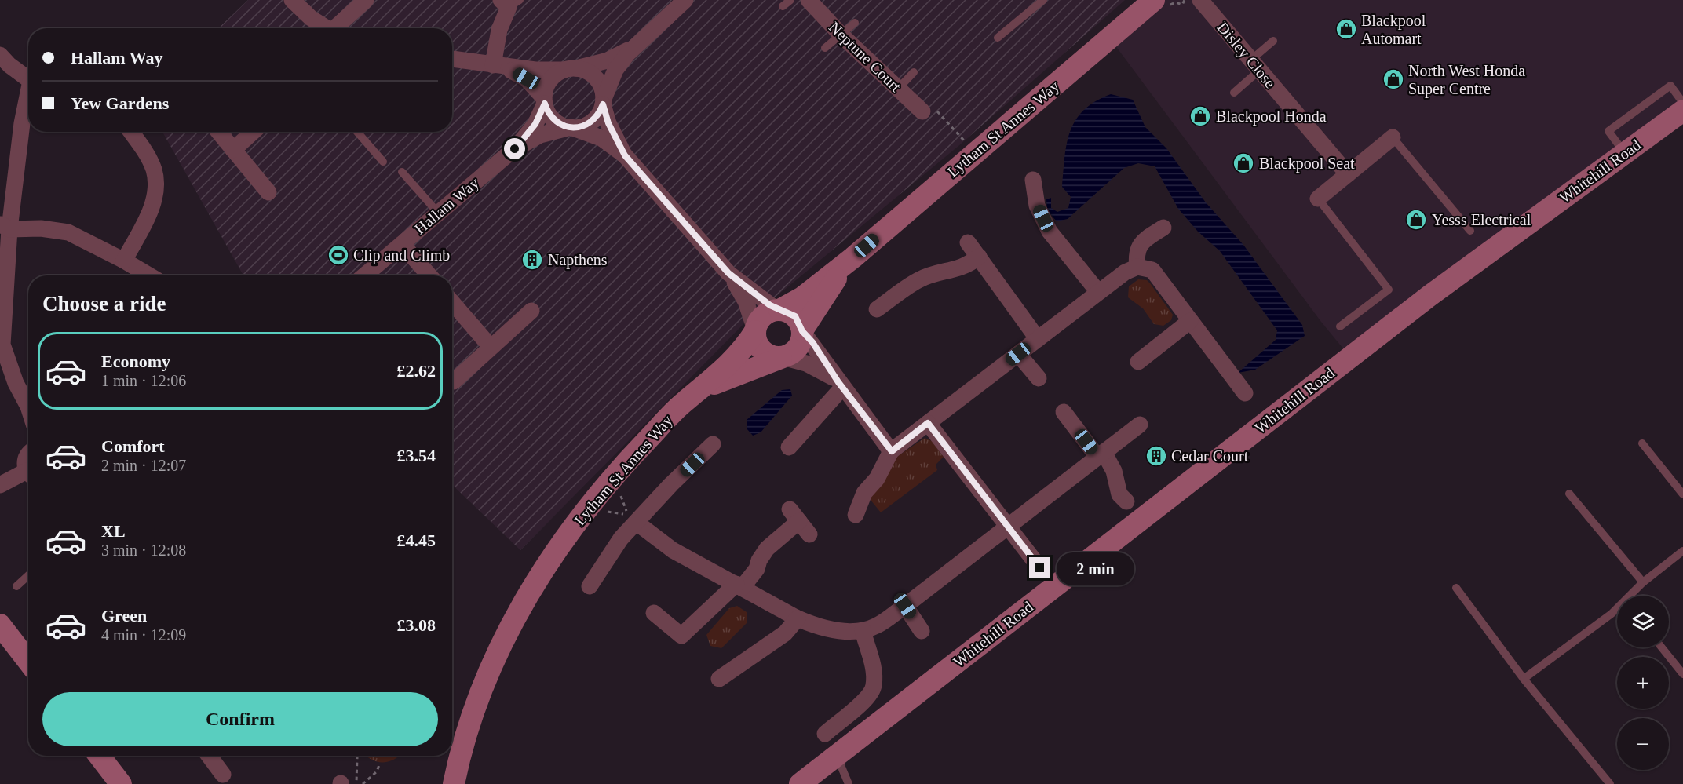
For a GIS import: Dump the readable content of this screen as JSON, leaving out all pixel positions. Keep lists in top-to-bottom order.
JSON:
{
  "streets": {
    "main road": ["Lytham St Annes Way", "Whitehill Road"],
    "street": ["Disley Close", "Neptune Court", "Hallam Way"]
  },
  "places": {
    "shop": [
      "Blackpool Automart",
      "North West Honda Super Centre",
      "Blackpool Honda",
      "Blackpool Seat",
      "Yesss Electrical"
    ],
    "sports": ["Clip and Climb"],
    "building": ["Napthens", "Cedar Court"]
  },
  "page": {
    "banner": ["Hallam Way", "Yew Gardens"],
    "heading": "Choose a ride",
    "list": [
      {
        "name": "Economy",
        "note": "1 min · 12:06",
        "value": "£2.62"
      },
      {
        "name": "Comfort",
        "note": "2 min · 12:07",
        "value": "£3.54"
      },
      {
        "name": "XL",
        "note": "3 min · 12:08",
        "value": "£4.45"
      },
      {
        "name": "Green",
        "note": "4 min · 12:09",
        "value": "£3.08"
      }
    ],
    "bubble": "2 min",
    "map_buttons": ["+", "−"],
    "buttons": "Confirm"
  }
}
